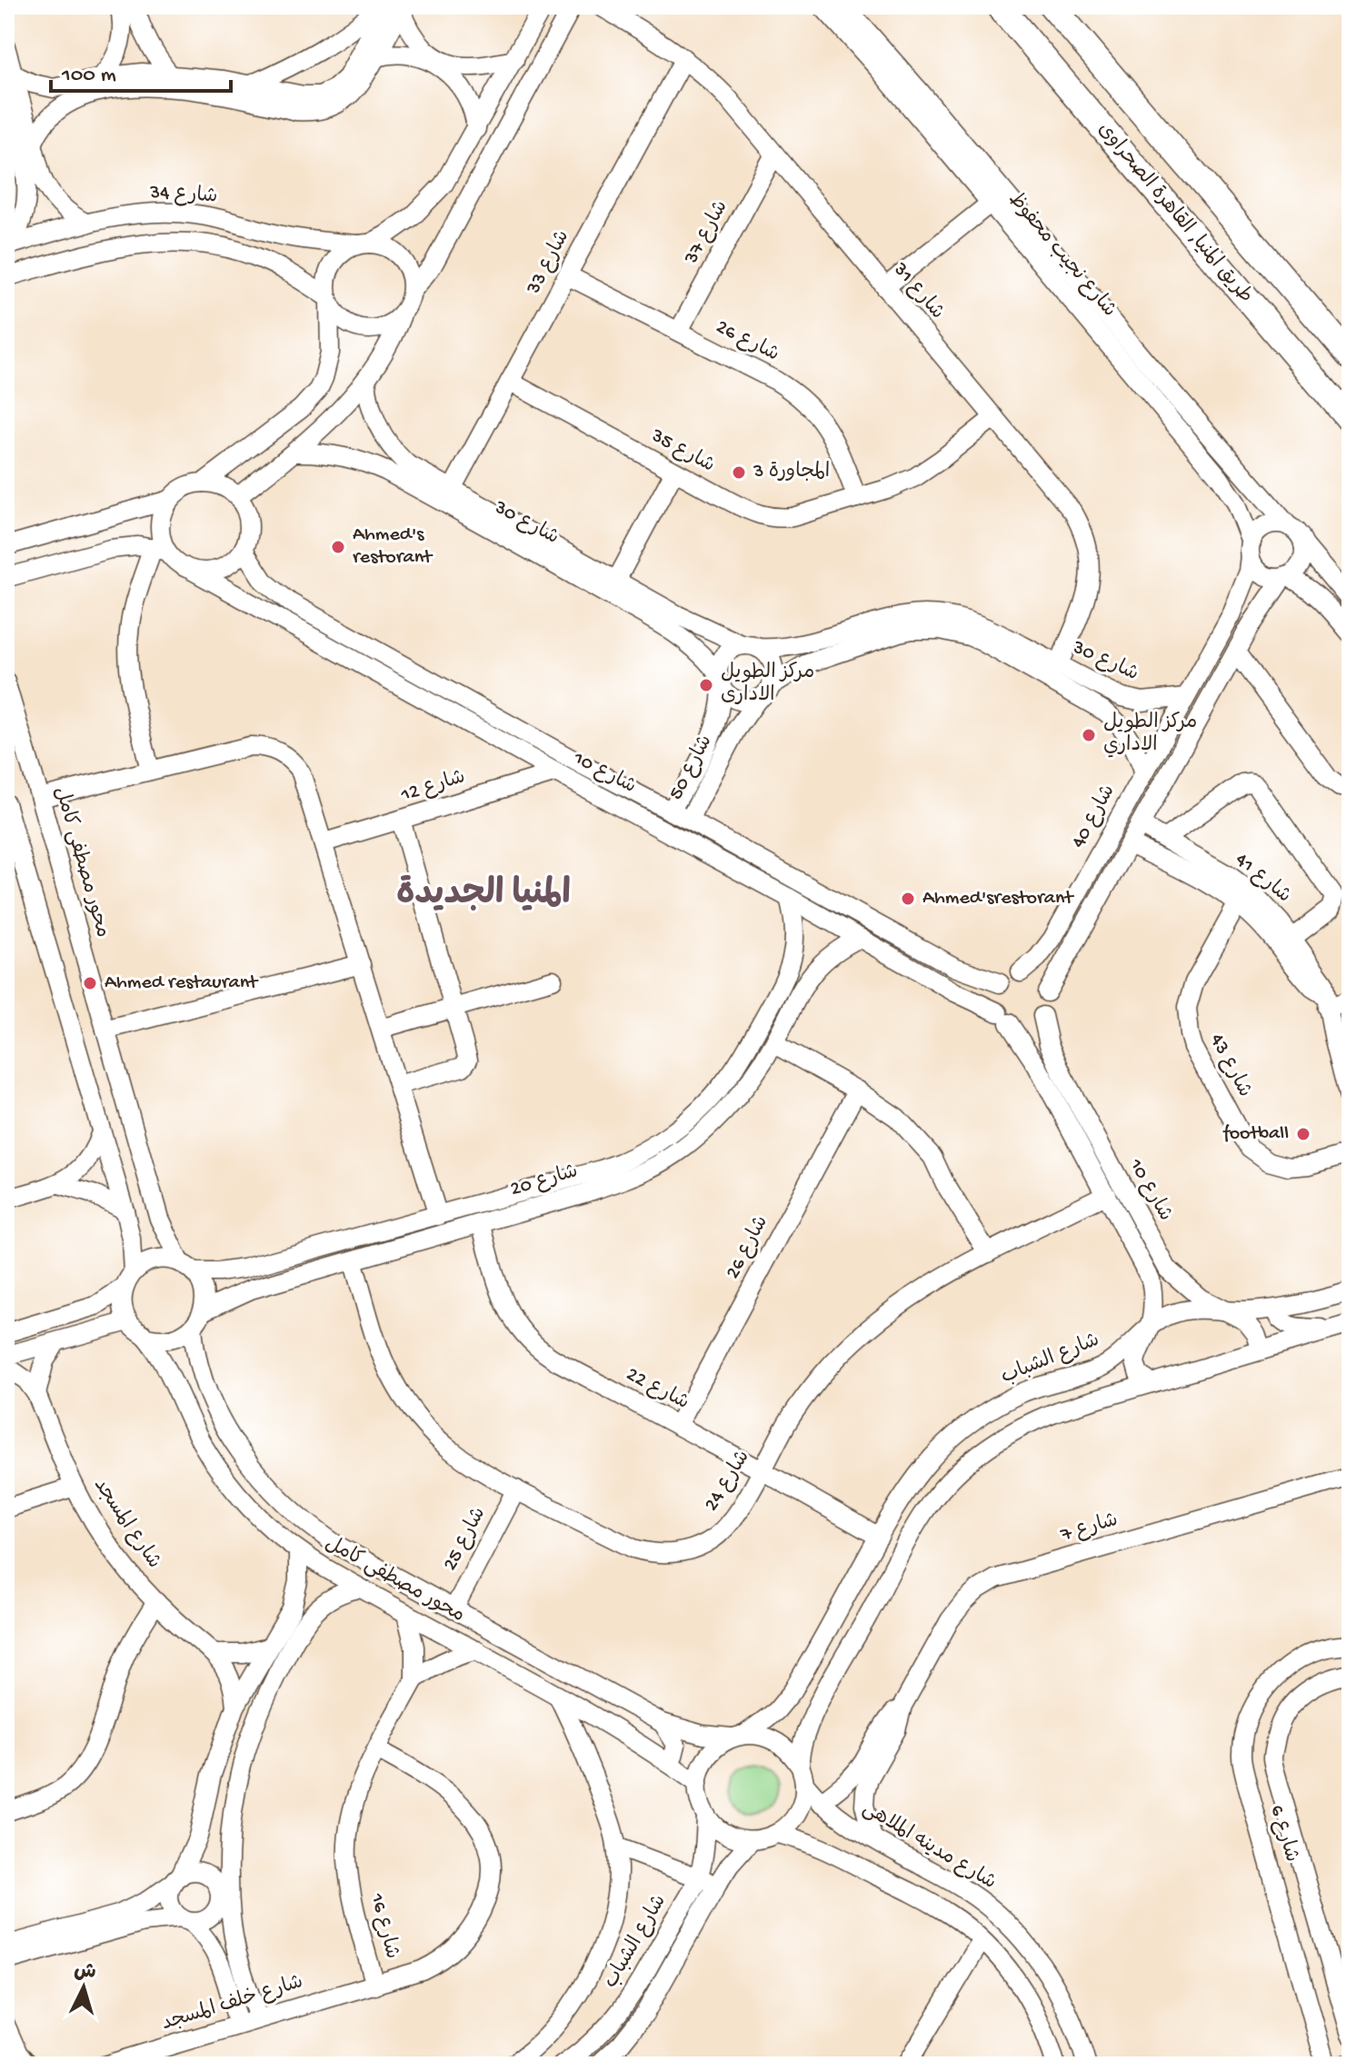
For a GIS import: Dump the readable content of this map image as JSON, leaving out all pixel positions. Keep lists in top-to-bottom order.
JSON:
{
  "streets": {
    "highway": ["طريق المنيا, القاهرة الصحراوى"],
    "street": [
      "شارع 34",
      "شارع 37",
      "شارع نجيب محفوظ",
      "شارع 33",
      "شارع 31",
      "شارع 26",
      "شارع 35",
      "شارع 30",
      "شارع 50",
      "شارع 10",
      "شارع 12",
      "شارع 40",
      "محور مصطفى كامل",
      "شارع 41",
      "شارع 43",
      "شارع 20",
      "شارع الشباب",
      "شارع 22",
      "شارع 24",
      "شارع المسجد",
      "شارع 7",
      "شارع 25",
      "شارع 6",
      "شارع مدينه الملاهى",
      "شارع 16",
      "شارع خلف المسجد"
    ]
  },
  "crossings": [
    ["شارع 37", "شارع 31"],
    ["شارع 37", "شارع 26"],
    ["شارع نجيب محفوظ", "شارع 40"],
    ["شارع 33", "شارع 31"],
    ["شارع 33", "شارع 26"],
    ["شارع 33", "شارع 35"],
    ["شارع 33", "شارع 30"],
    ["شارع 31", "شارع 35"],
    ["شارع 31", "شارع 30"],
    ["شارع 26", "شارع 35"],
    ["شارع 26", "شارع 22"],
    ["شارع 30", "شارع 50"],
    ["شارع 30", "شارع 40"],
    ["شارع 50", "شارع 10"],
    ["شارع 10", "شارع 12"],
    ["شارع 10", "شارع 40"],
    ["شارع 10", "شارع 20"],
    ["شارع 10", "شارع الشباب"],
    ["شارع 10", "شارع 24"],
    ["محور مصطفى كامل", "شارع 20"],
    ["محور مصطفى كامل", "شارع الشباب"],
    ["محور مصطفى كامل", "شارع 25"],
    ["محور مصطفى كامل", "شارع مدينه الملاهى"],
    ["محور مصطفى كامل", "شارع 16"],
    ["شارع 41", "شارع 43"],
    ["شارع 20", "شارع 22"],
    ["شارع 20", "شارع 24"],
    ["شارع الشباب", "شارع 22"],
    ["شارع الشباب", "شارع مدينه الملاهى"],
    ["شارع 22", "شارع 24"],
    ["شارع 24", "شارع 25"],
    ["شارع 7", "شارع مدينه الملاهى"],
    ["شارع 16", "شارع خلف المسجد"]
  ],
  "districts": ["المنيا الجديدة"],
  "places": [
    "المجاورة 3",
    "Ahmed's restorant",
    "مركز الطويل الادارى",
    "مركز الطويل الاداري",
    "Ahmed'srestorant",
    "Ahmed restaurant",
    "football"
  ],
  "scale_bar": "100 m",
  "north": "top"
}
